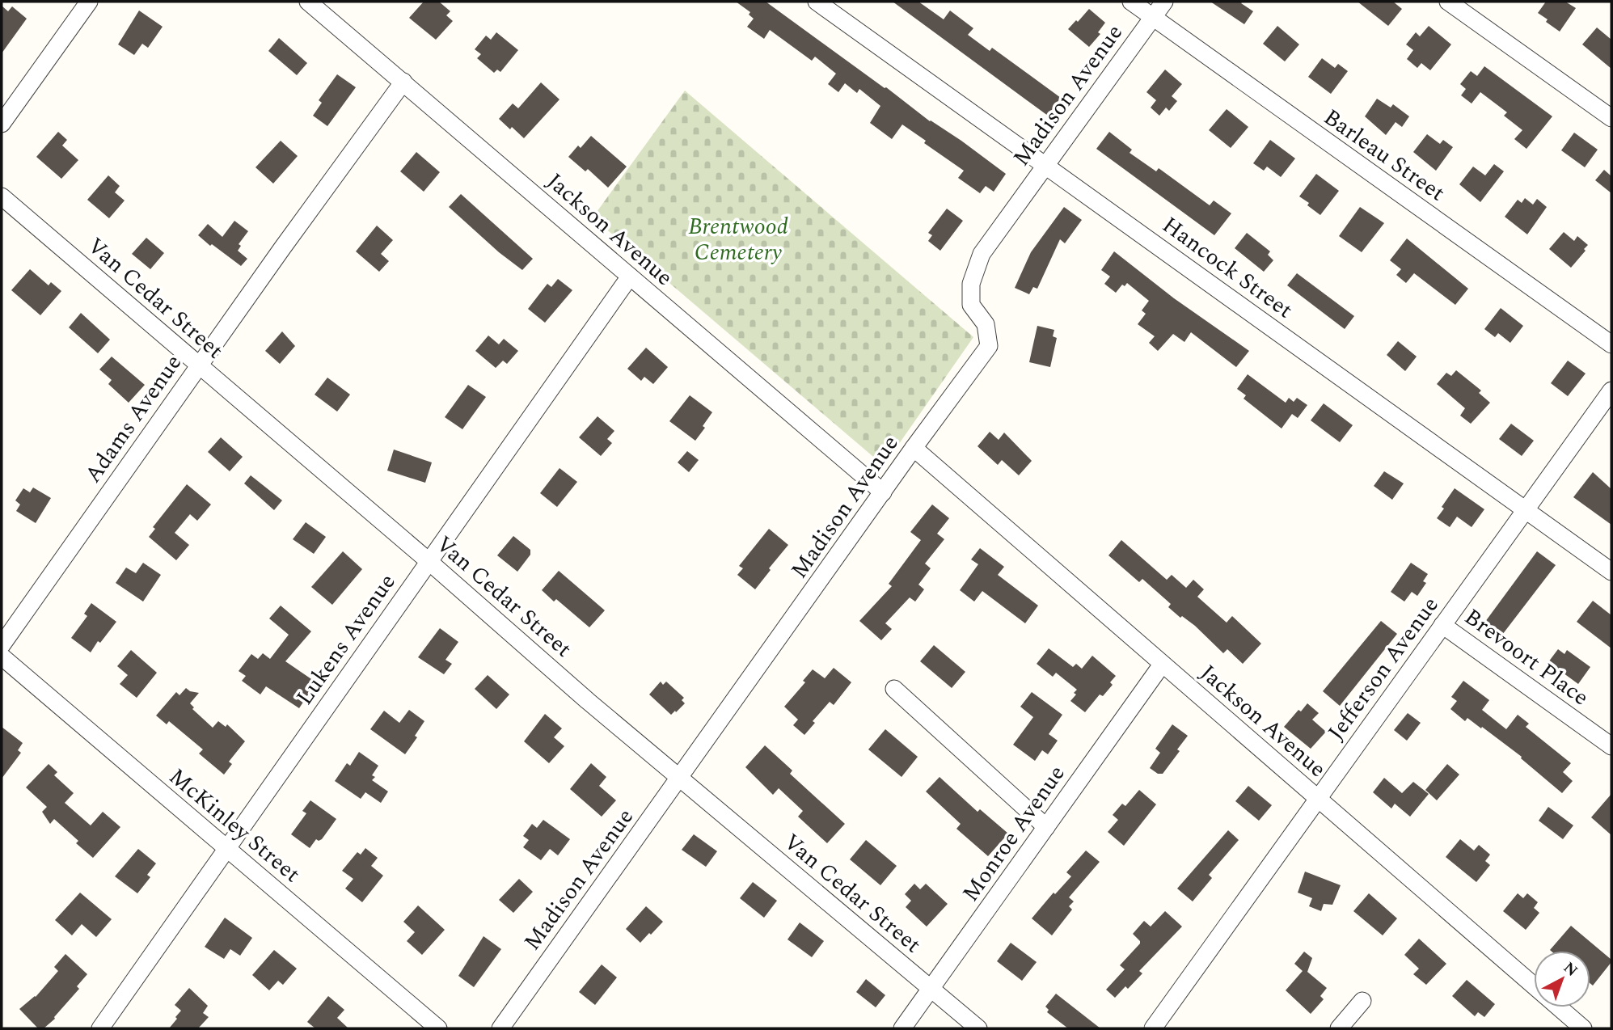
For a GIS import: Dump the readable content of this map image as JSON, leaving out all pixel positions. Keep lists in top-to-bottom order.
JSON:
{
  "streets": {
    "street": [
      "Madison Avenue",
      "Barleau Street",
      "Jackson Avenue",
      "Hancock Street",
      "Van Cedar Street",
      "Adams Avenue",
      "Lukens Avenue",
      "Brevoort Place",
      "Jefferson Avenue",
      "McKinley Street",
      "Monroe Avenue"
    ]
  },
  "crossings": [
    ["Madison Avenue", "Barleau Street"],
    ["Madison Avenue", "Jackson Avenue"],
    ["Madison Avenue", "Hancock Street"],
    ["Madison Avenue", "Van Cedar Street"],
    ["Jackson Avenue", "Adams Avenue"],
    ["Jackson Avenue", "Lukens Avenue"],
    ["Jackson Avenue", "Jefferson Avenue"],
    ["Jackson Avenue", "Monroe Avenue"],
    ["Hancock Street", "Jefferson Avenue"],
    ["Van Cedar Street", "Adams Avenue"],
    ["Van Cedar Street", "Lukens Avenue"],
    ["Van Cedar Street", "Monroe Avenue"],
    ["Lukens Avenue", "McKinley Street"],
    ["Brevoort Place", "Jefferson Avenue"]
  ],
  "parks": ["Brentwood Cemetery"],
  "north": "top right"
}
